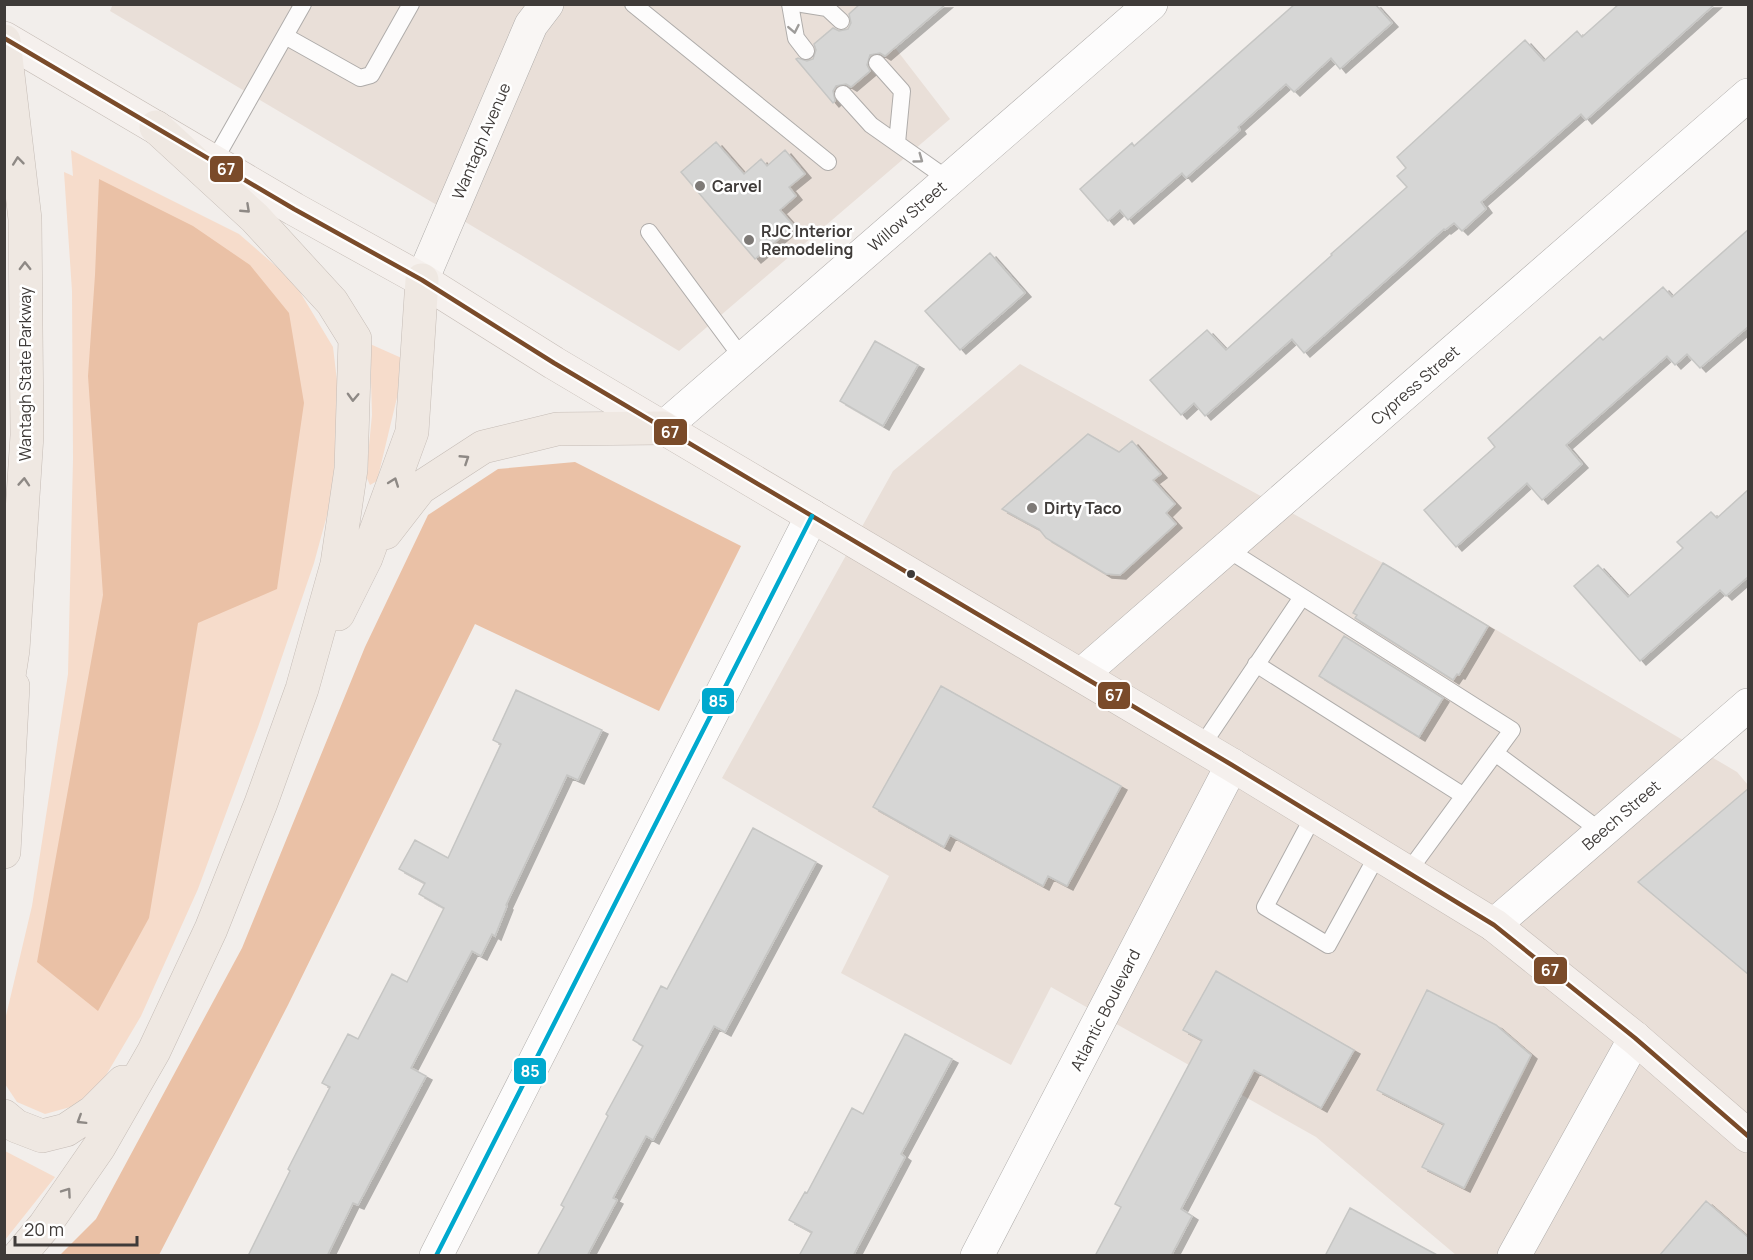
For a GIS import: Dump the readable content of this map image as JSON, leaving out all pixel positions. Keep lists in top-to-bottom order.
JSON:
{
  "streets": {
    "highway": ["Wantagh State Parkway"],
    "main road": ["Wantagh Avenue"],
    "street": [
      "Willow Street",
      "Cypress Street",
      "Beech Street",
      "Atlantic Boulevard"
    ]
  },
  "one_way": ["Wantagh State Parkway"],
  "places": ["Carvel", "RJC Interior Remodeling", "Dirty Taco"],
  "lines": ["transit line 67", "transit line 85"],
  "scale_bar": "20 m"
}
